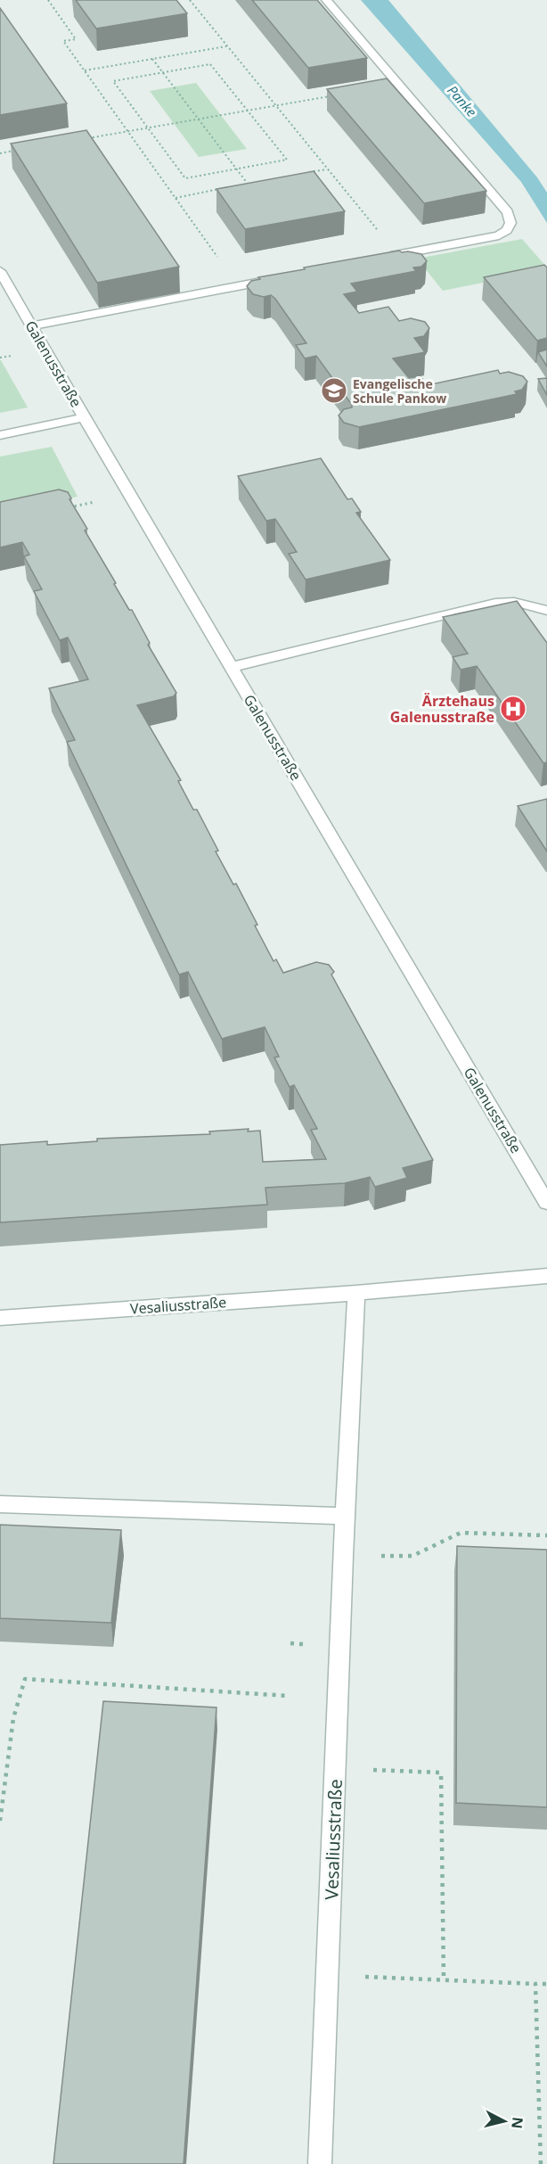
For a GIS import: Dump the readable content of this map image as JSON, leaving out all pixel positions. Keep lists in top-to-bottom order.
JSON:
{
  "streets": {
    "street": ["Galenusstraße", "Vesaliusstraße"]
  },
  "water": ["Panke"],
  "places": {
    "school or university": ["Evangelische Schule Pankow"],
    "hospital": ["Ärztehaus Galenusstraße"]
  },
  "north": "right"
}
